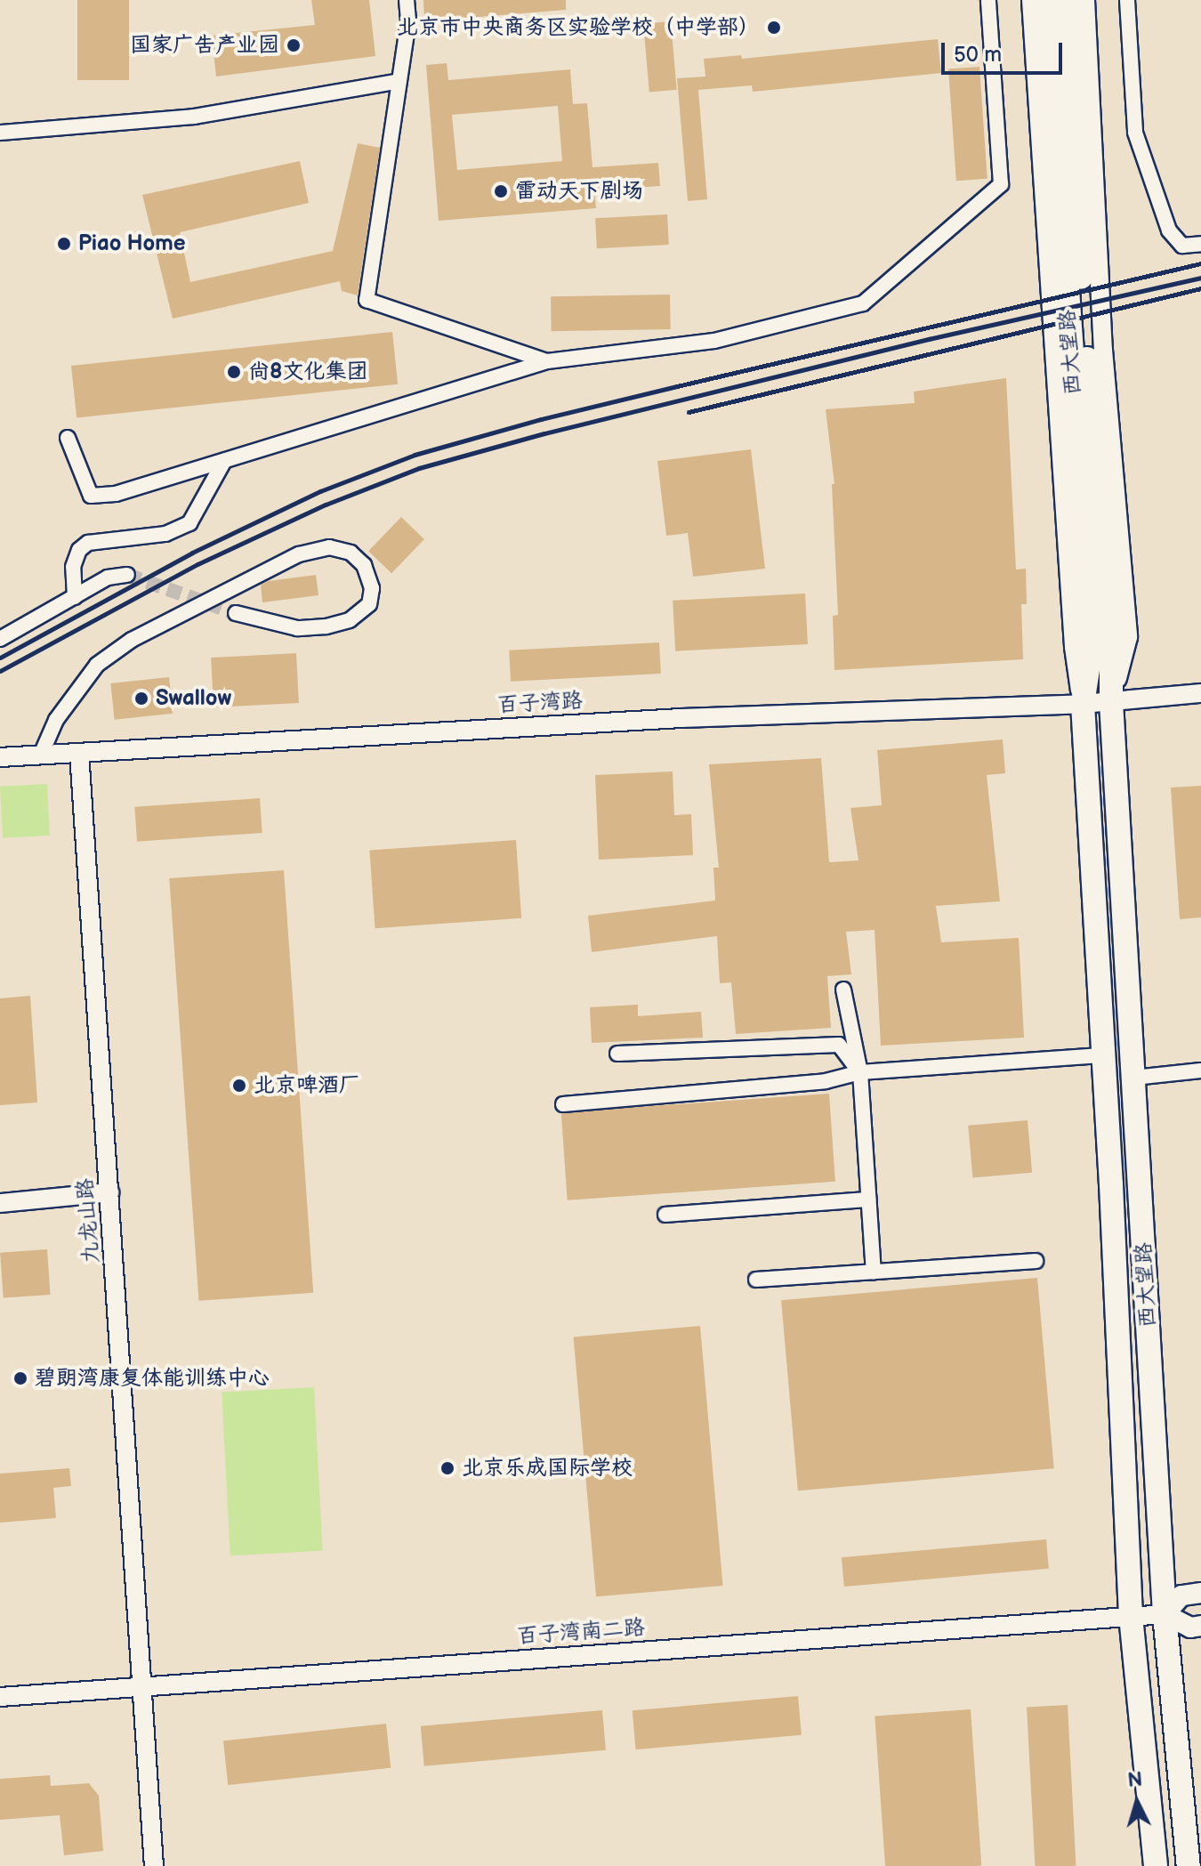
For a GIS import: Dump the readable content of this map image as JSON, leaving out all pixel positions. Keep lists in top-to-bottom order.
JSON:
{
  "streets": {
    "main road": ["西大望路"],
    "street": ["百子湾路", "九龙山路", "百子湾南二路"]
  },
  "crossings": [
    ["西大望路", "百子湾路"],
    ["西大望路", "百子湾南二路"],
    ["百子湾路", "九龙山路"],
    ["九龙山路", "百子湾南二路"]
  ],
  "places": [
    "北京市中央商务区实验学校（中学部）",
    "国家广告产业园",
    "雷动天下剧场",
    "Piao Home",
    "尚8文化集团",
    "Swallow",
    "北京啤酒厂",
    "碧朗湾康复体能训练中心",
    "北京乐成国际学校"
  ],
  "scale_bar": "50 m",
  "north": "top"
}
